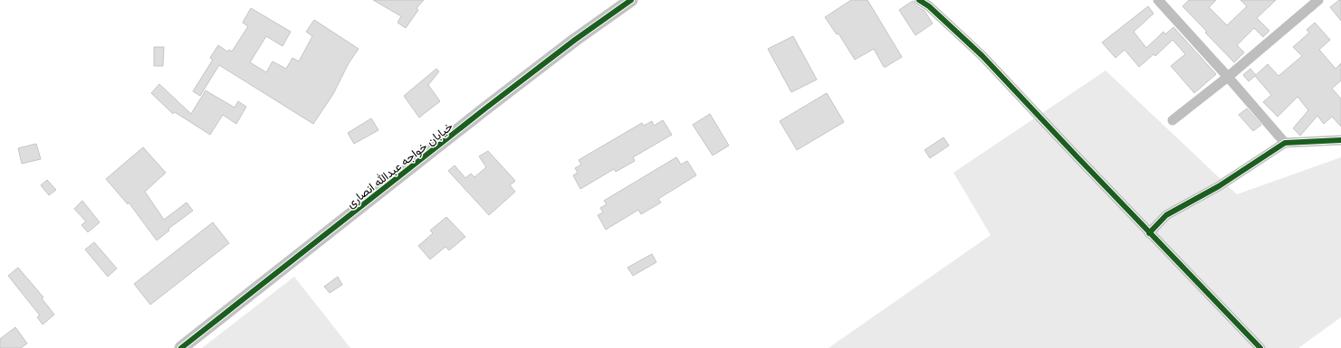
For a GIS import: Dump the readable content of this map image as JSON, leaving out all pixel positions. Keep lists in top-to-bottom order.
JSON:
{
  "streets": {
    "street": ["خیابان خواجه عبدالله انصاری"]
  }
}
